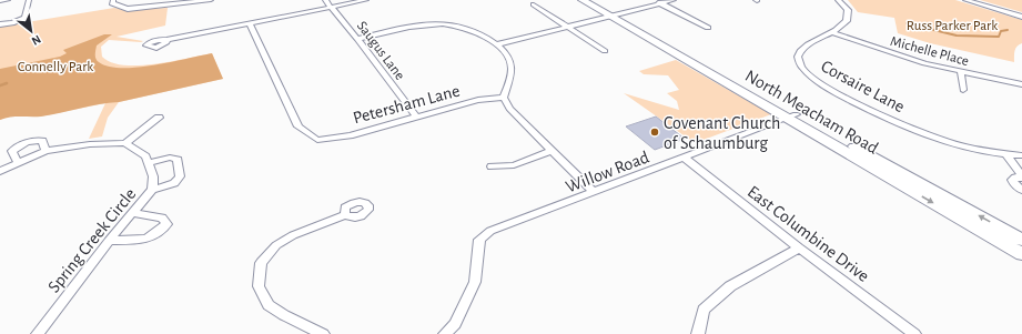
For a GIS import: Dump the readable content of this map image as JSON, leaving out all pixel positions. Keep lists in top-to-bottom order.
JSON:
{
  "streets": {
    "main road": ["North Meacham Road"],
    "street": [
      "Saugus Lane",
      "Michelle Place",
      "Corsaire Lane",
      "Petersham Lane",
      "Willow Road",
      "East Columbine Drive",
      "Spring Creek Circle"
    ]
  },
  "crossings": [
    ["Saugus Lane", "Petersham Lane"],
    ["Michelle Place", "Corsaire Lane"],
    ["North Meacham Road", "Willow Road"],
    ["Willow Road", "East Columbine Drive"]
  ],
  "parks": ["Russ Parker Park", "Connelly Park"],
  "places": ["Covenant Church of Schaumburg"],
  "north": "bottom right"
}
